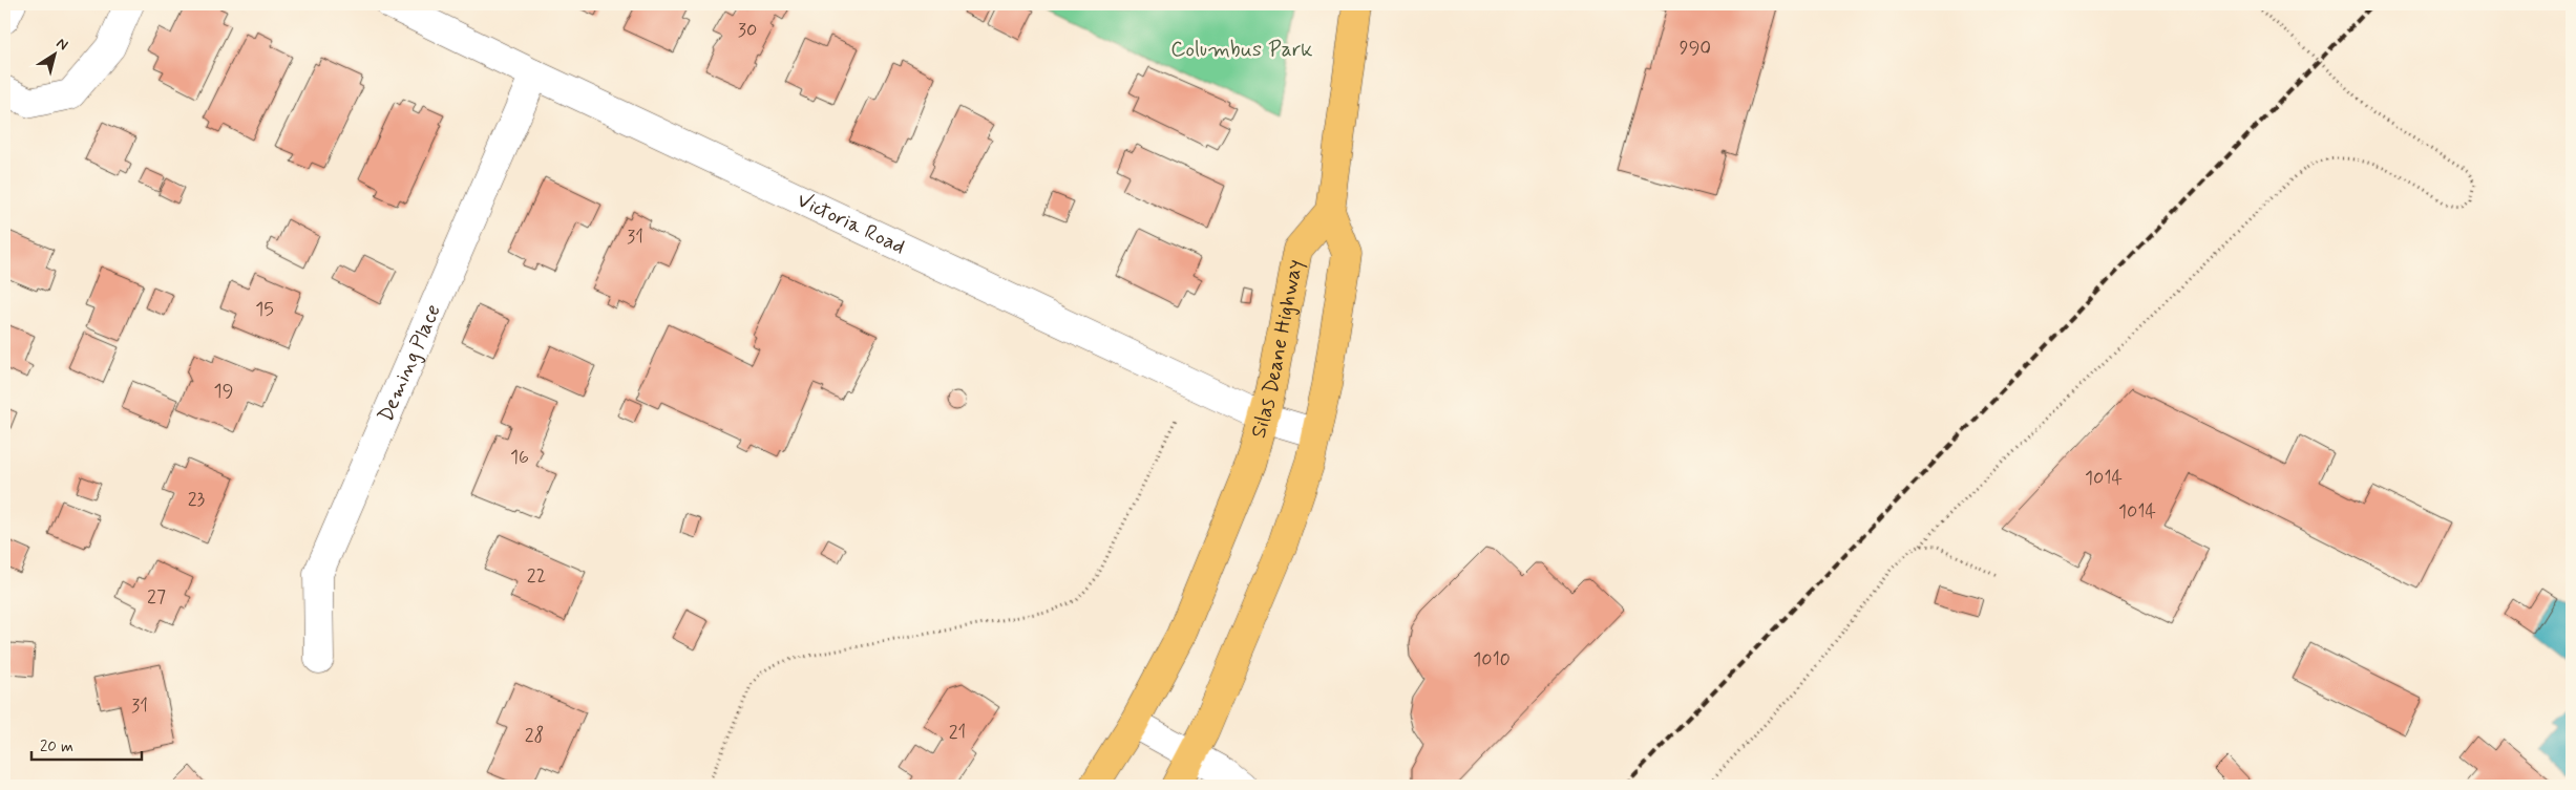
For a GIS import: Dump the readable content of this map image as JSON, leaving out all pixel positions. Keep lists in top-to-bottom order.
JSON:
{
  "streets": {
    "main road": ["Silas Deane Highway"],
    "street": ["Victoria Road", "Deming Place"]
  },
  "crossings": [
    ["Victoria Road", "Silas Deane Highway"],
    ["Victoria Road", "Deming Place"]
  ],
  "parks": ["Columbus Park"],
  "house_numbers": [
    "30",
    "990",
    "31",
    "15",
    "19",
    "16",
    "1014",
    "23",
    "1014",
    "22",
    "27",
    "1010",
    "31",
    "21",
    "28"
  ],
  "scale_bar": "20 m",
  "north": "top right"
}
